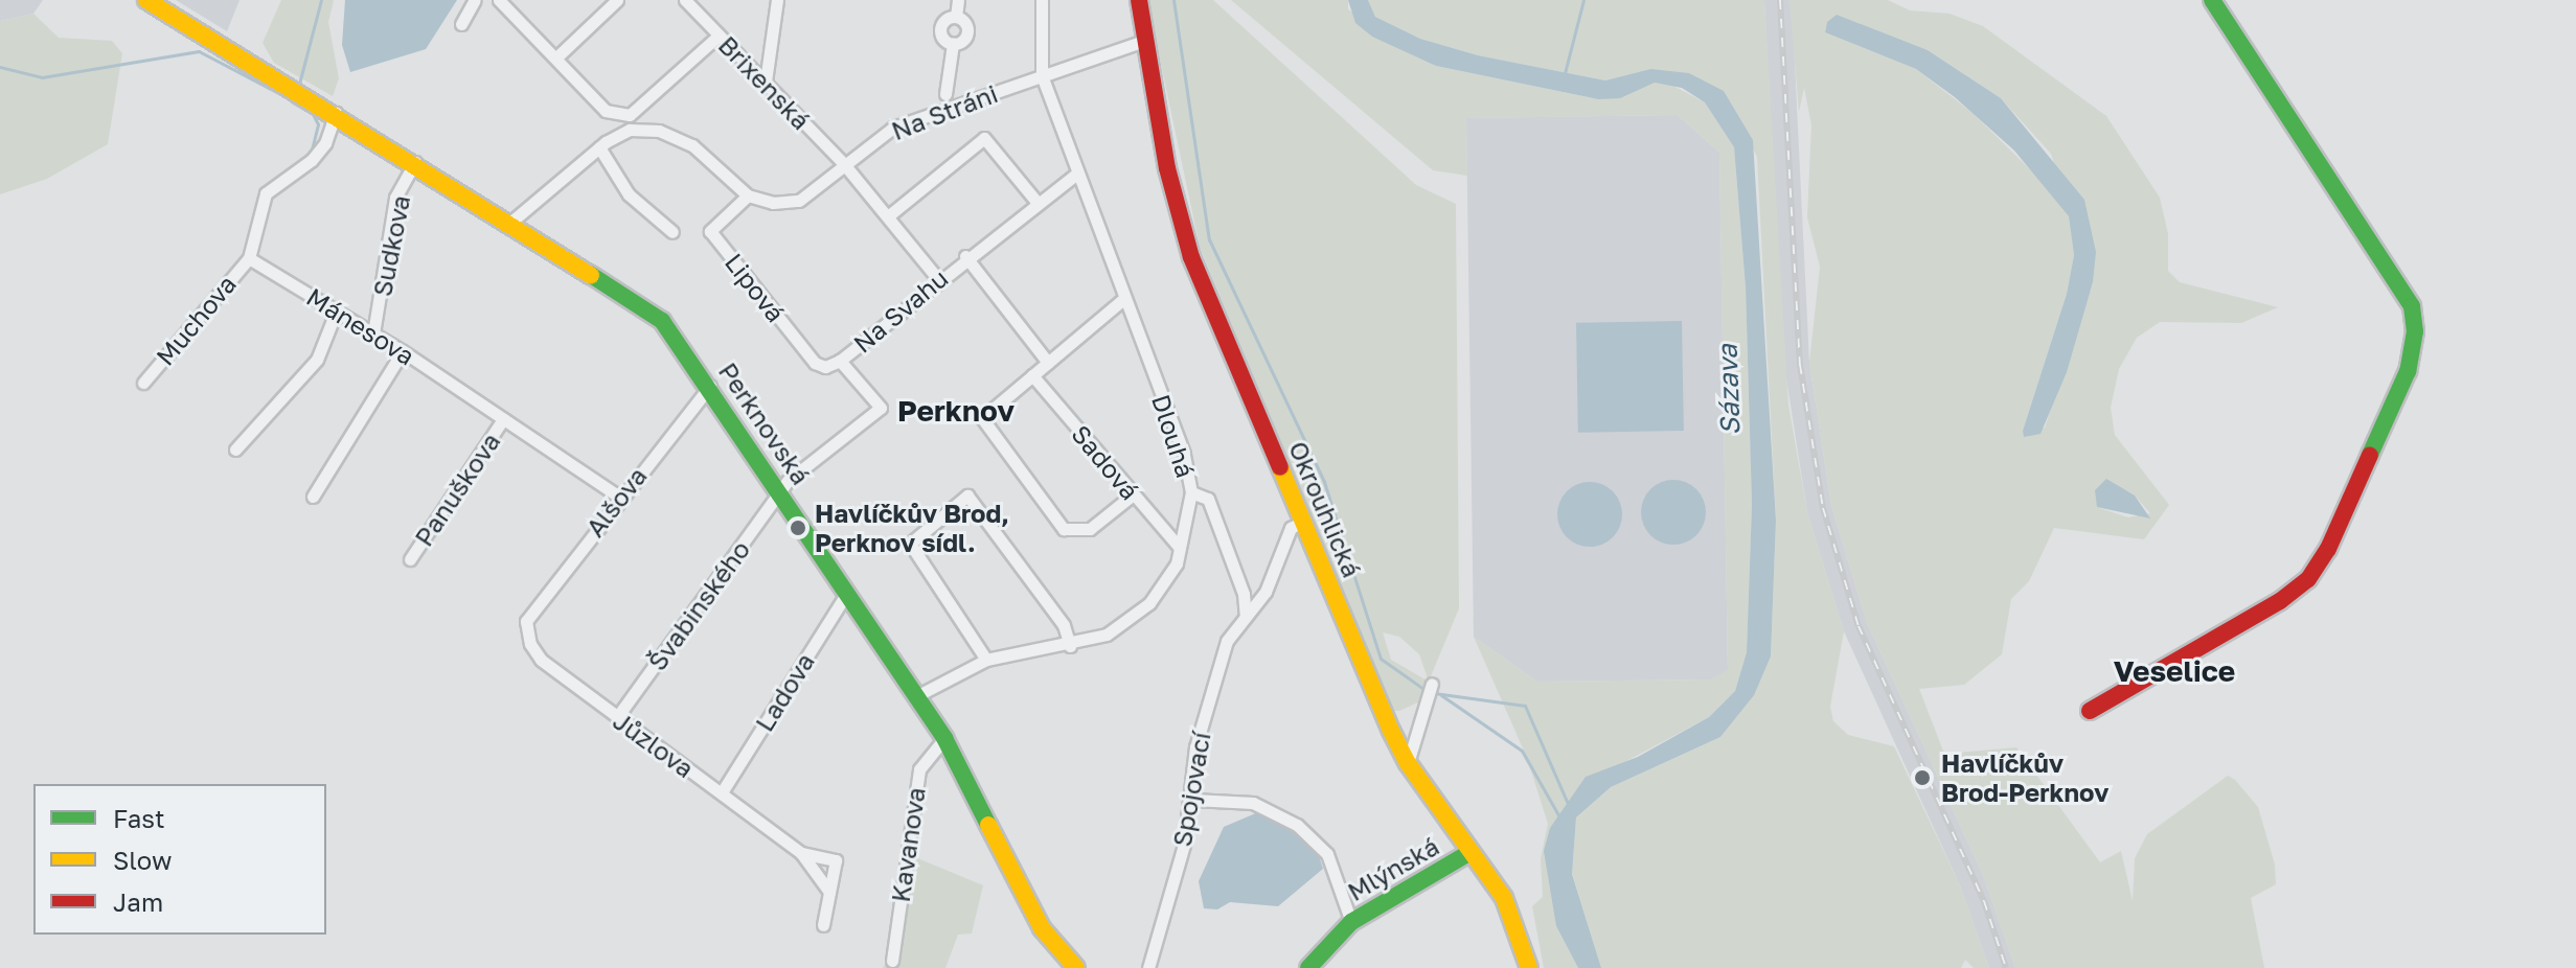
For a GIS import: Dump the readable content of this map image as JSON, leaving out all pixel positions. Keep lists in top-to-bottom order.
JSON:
{
  "streets": {
    "street": [
      "Brixenská",
      "Na Stráni",
      "Sudkova",
      "Lipová",
      "Na Svahu",
      "Muchova",
      "Mánesova",
      "Perknovská",
      "Dlouhá",
      "Sadová",
      "Panuškova",
      "Alšova",
      "Okrouhlická",
      "Švabinského",
      "Ladova",
      "Jůzlova",
      "Spojovací",
      "Kavanova",
      "Mlýnská"
    ]
  },
  "crossings": [
    ["Brixenská", "Na Stráni"],
    ["Brixenská", "Na Svahu"],
    ["Na Stráni", "Lipová"],
    ["Na Stráni", "Dlouhá"],
    ["Na Stráni", "Okrouhlická"],
    ["Sudkova", "Mánesova"],
    ["Sudkova", "Perknovská"],
    ["Lipová", "Na Svahu"],
    ["Na Svahu", "Perknovská"],
    ["Na Svahu", "Dlouhá"],
    ["Na Svahu", "Švabinského"],
    ["Muchova", "Mánesova"],
    ["Mánesova", "Panuškova"],
    ["Mánesova", "Alšova"],
    ["Perknovská", "Dlouhá"],
    ["Perknovská", "Alšova"],
    ["Perknovská", "Švabinského"],
    ["Perknovská", "Ladova"],
    ["Perknovská", "Kavanova"],
    ["Dlouhá", "Sadová"],
    ["Alšova", "Jůzlova"],
    ["Okrouhlická", "Spojovací"],
    ["Okrouhlická", "Mlýnská"],
    ["Švabinského", "Jůzlova"],
    ["Ladova", "Jůzlova"]
  ],
  "districts": ["Perknov", "Veselice"],
  "water": ["Sázava"],
  "places": ["Havlíčkův Brod, Perknov sídl.", "Havlíčkův Brod-Perknov"],
  "legend": ["Fast", "Slow", "Jam"]
}
